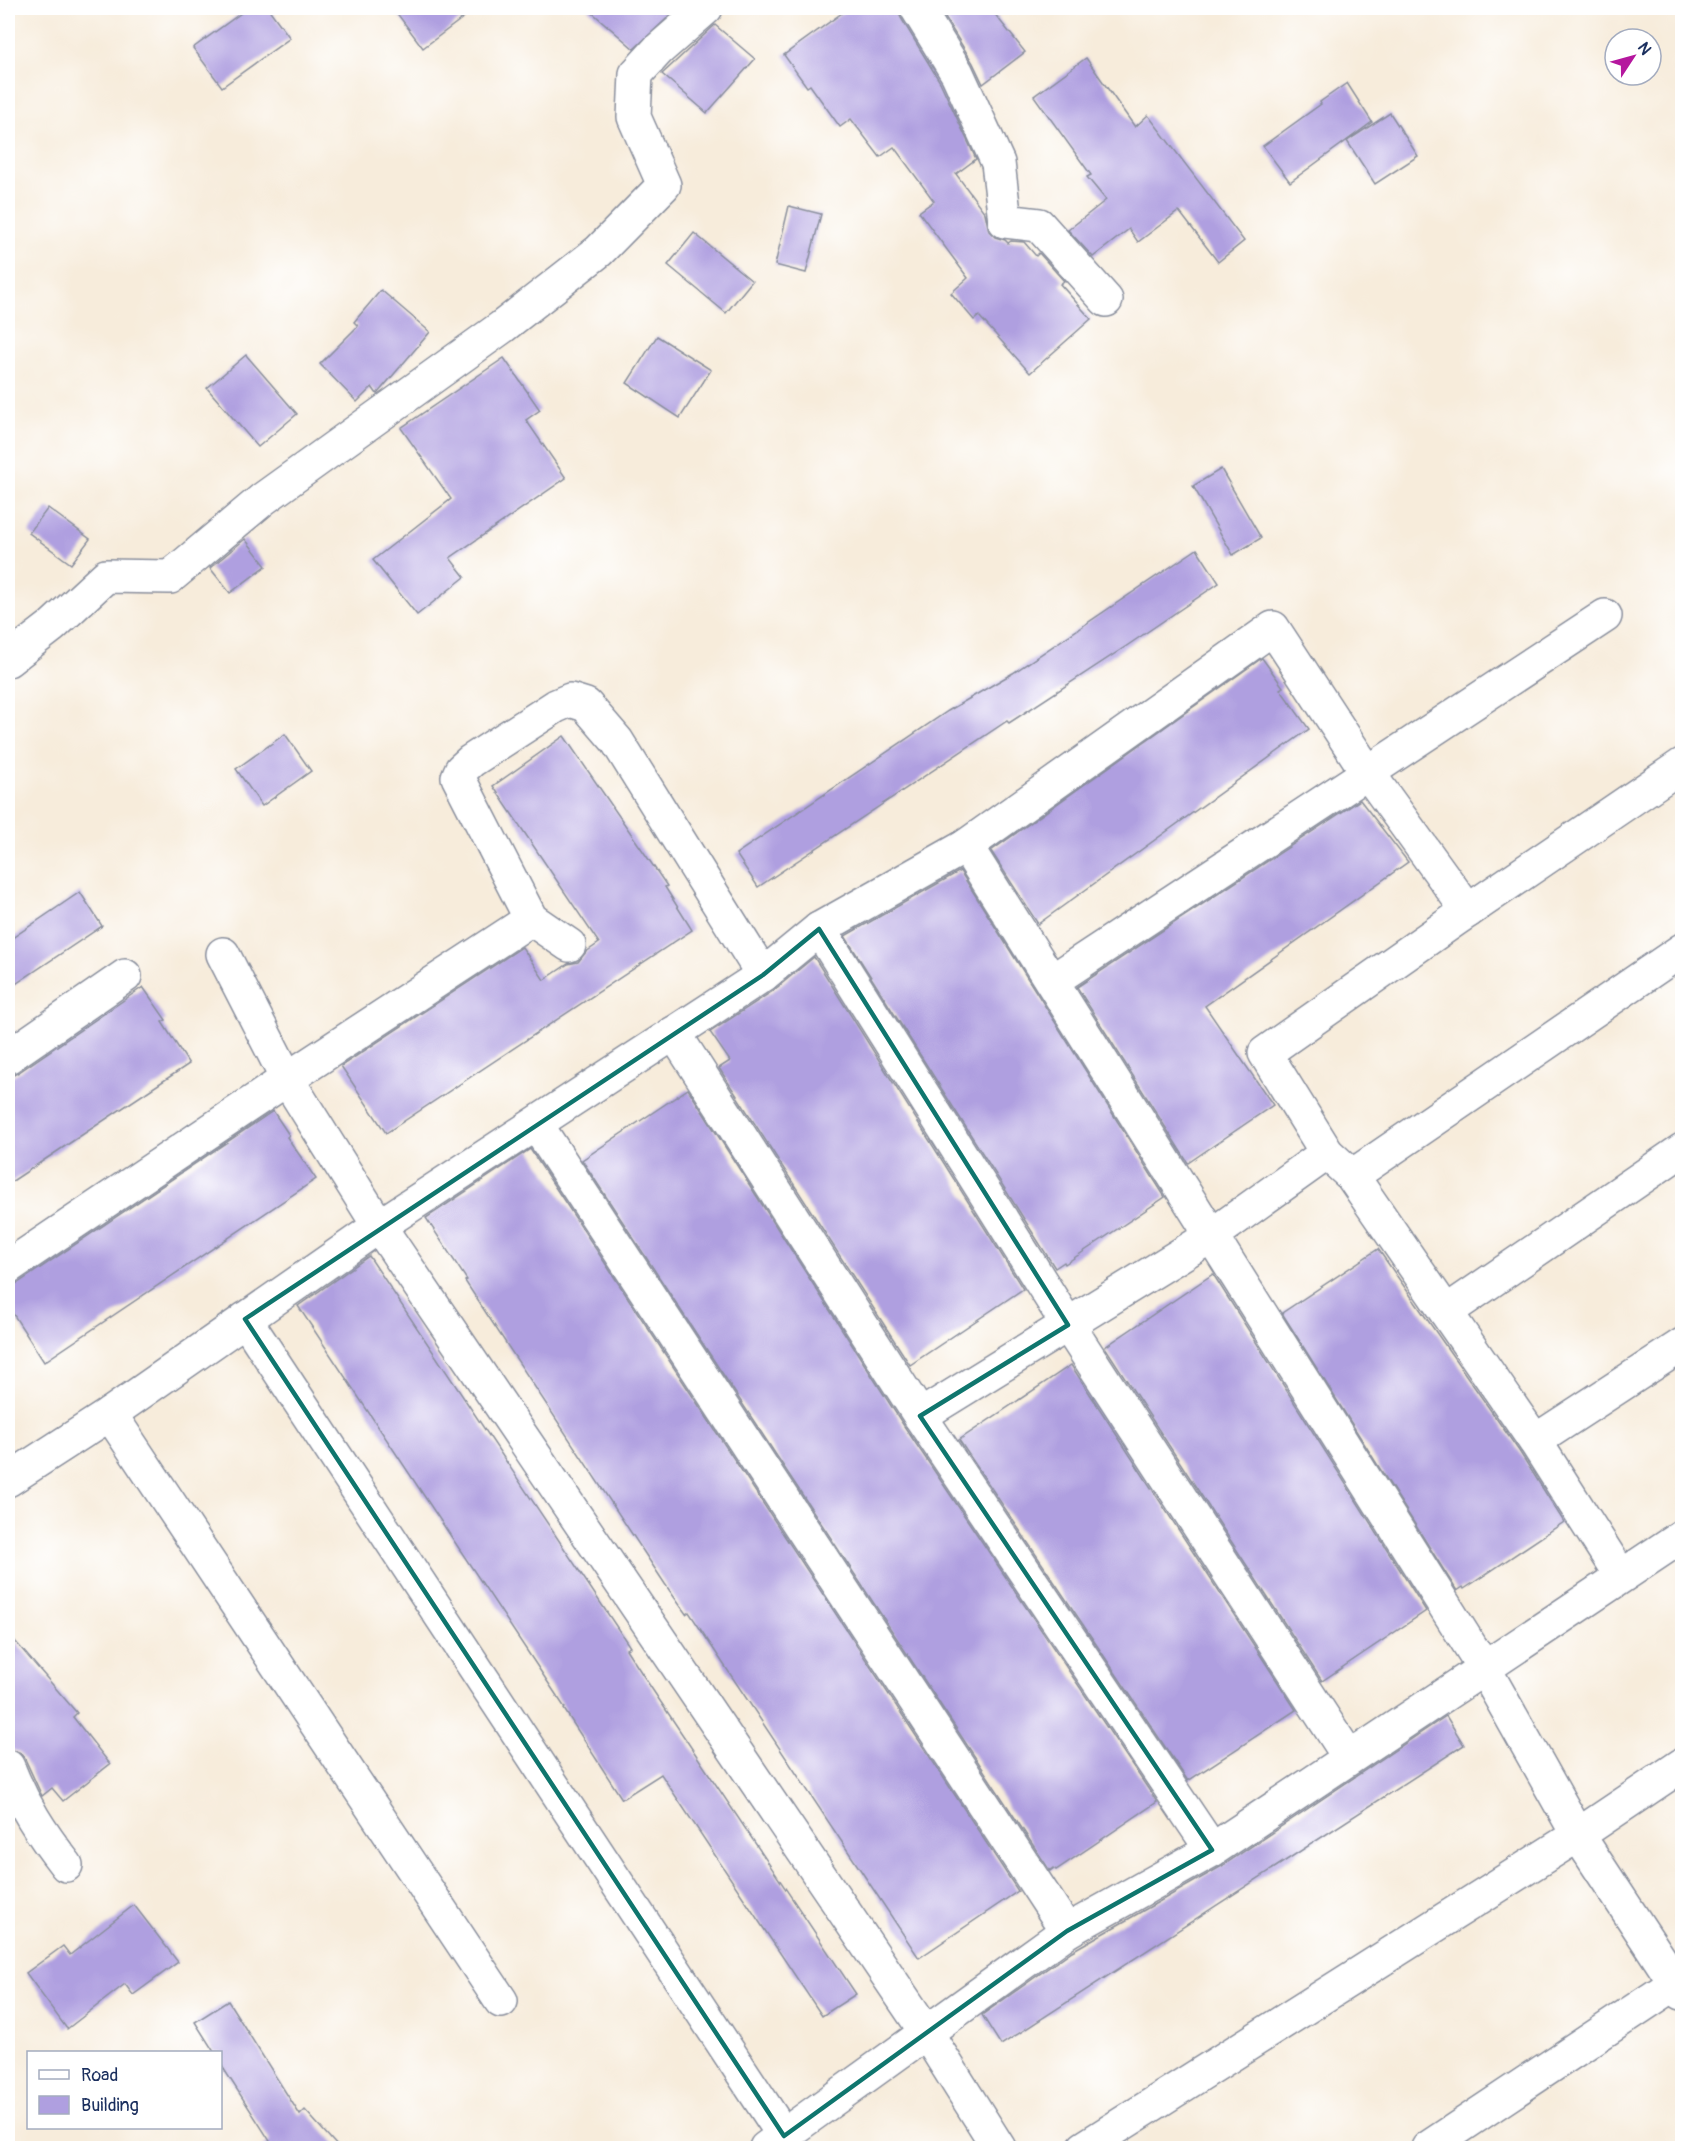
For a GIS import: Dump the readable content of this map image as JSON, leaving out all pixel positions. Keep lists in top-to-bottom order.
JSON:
{
  "legend": ["Road", "Building"],
  "north": "top right"
}
